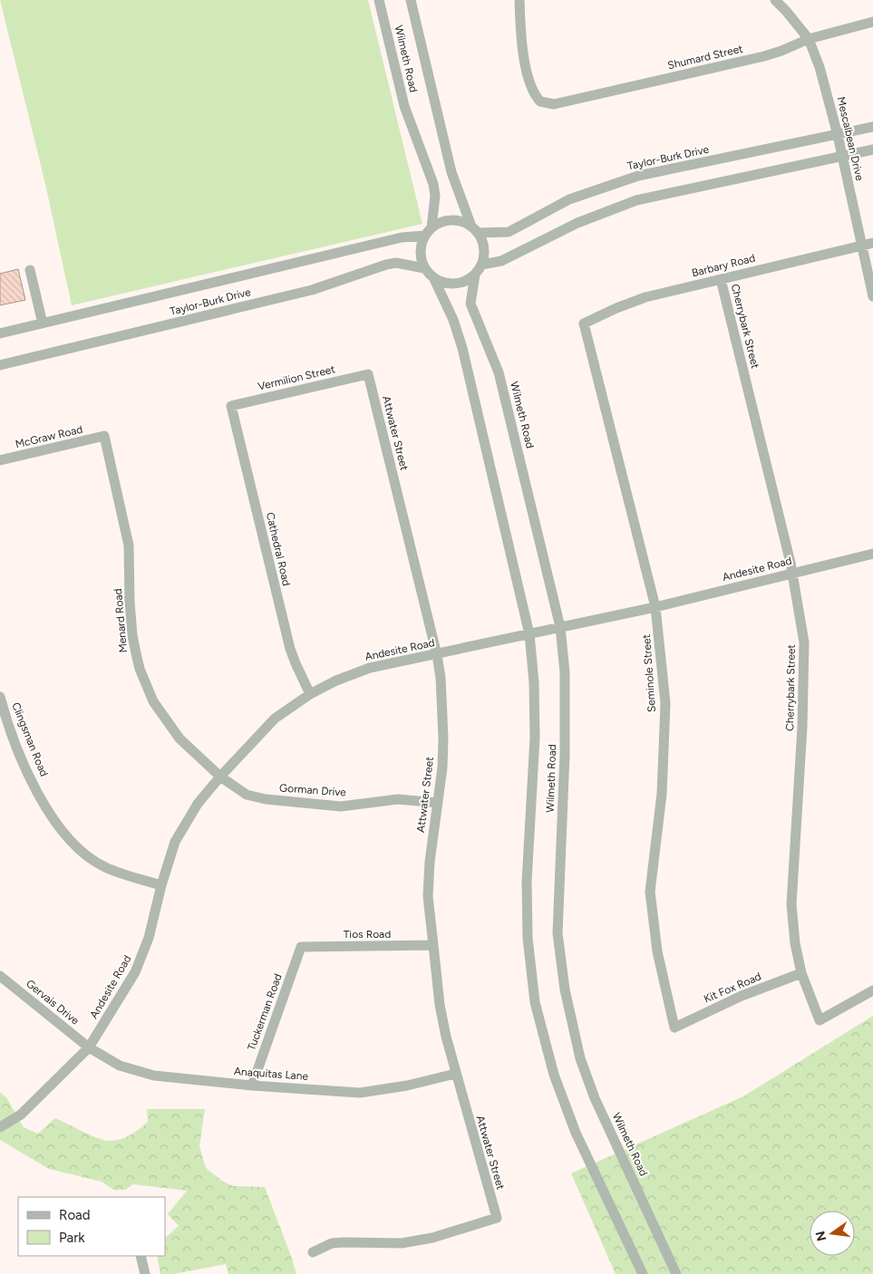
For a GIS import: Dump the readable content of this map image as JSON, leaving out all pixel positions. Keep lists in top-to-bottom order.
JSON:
{
  "streets": {
    "street": [
      "Shumard Street",
      "Wilmeth Road",
      "Mescalbean Drive",
      "Taylor-Burk Drive",
      "Barbary Road",
      "Cherrybark Street",
      "Vermilion Street",
      "Attwater Street",
      "McGraw Road",
      "Cathedral Road",
      "Andesite Road",
      "Menard Road",
      "Seminole Street",
      "Clingsman Road",
      "Gorman Drive",
      "Tios Road",
      "Kit Fox Road",
      "Gervais Drive",
      "Tuckerman Road",
      "Anaquitas Lane"
    ]
  },
  "crossings": [
    ["Shumard Street", "Mescalbean Drive"],
    ["Wilmeth Road", "Taylor-Burk Drive"],
    ["Wilmeth Road", "Andesite Road"],
    ["Mescalbean Drive", "Taylor-Burk Drive"],
    ["Mescalbean Drive", "Barbary Road"],
    ["Barbary Road", "Cherrybark Street"],
    ["Barbary Road", "Seminole Street"],
    ["Cherrybark Street", "Andesite Road"],
    ["Cherrybark Street", "Kit Fox Road"],
    ["Vermilion Street", "Attwater Street"],
    ["Vermilion Street", "Cathedral Road"],
    ["Attwater Street", "Andesite Road"],
    ["Attwater Street", "Gorman Drive"],
    ["Attwater Street", "Tios Road"],
    ["Attwater Street", "Anaquitas Lane"],
    ["McGraw Road", "Menard Road"],
    ["Cathedral Road", "Andesite Road"],
    ["Andesite Road", "Menard Road"],
    ["Andesite Road", "Seminole Street"],
    ["Andesite Road", "Clingsman Road"],
    ["Andesite Road", "Gorman Drive"],
    ["Andesite Road", "Gervais Drive"],
    ["Andesite Road", "Anaquitas Lane"],
    ["Menard Road", "Gorman Drive"],
    ["Seminole Street", "Kit Fox Road"],
    ["Tios Road", "Tuckerman Road"],
    ["Gervais Drive", "Anaquitas Lane"],
    ["Tuckerman Road", "Anaquitas Lane"]
  ],
  "legend": ["Road", "Park"],
  "north": "left"
}
